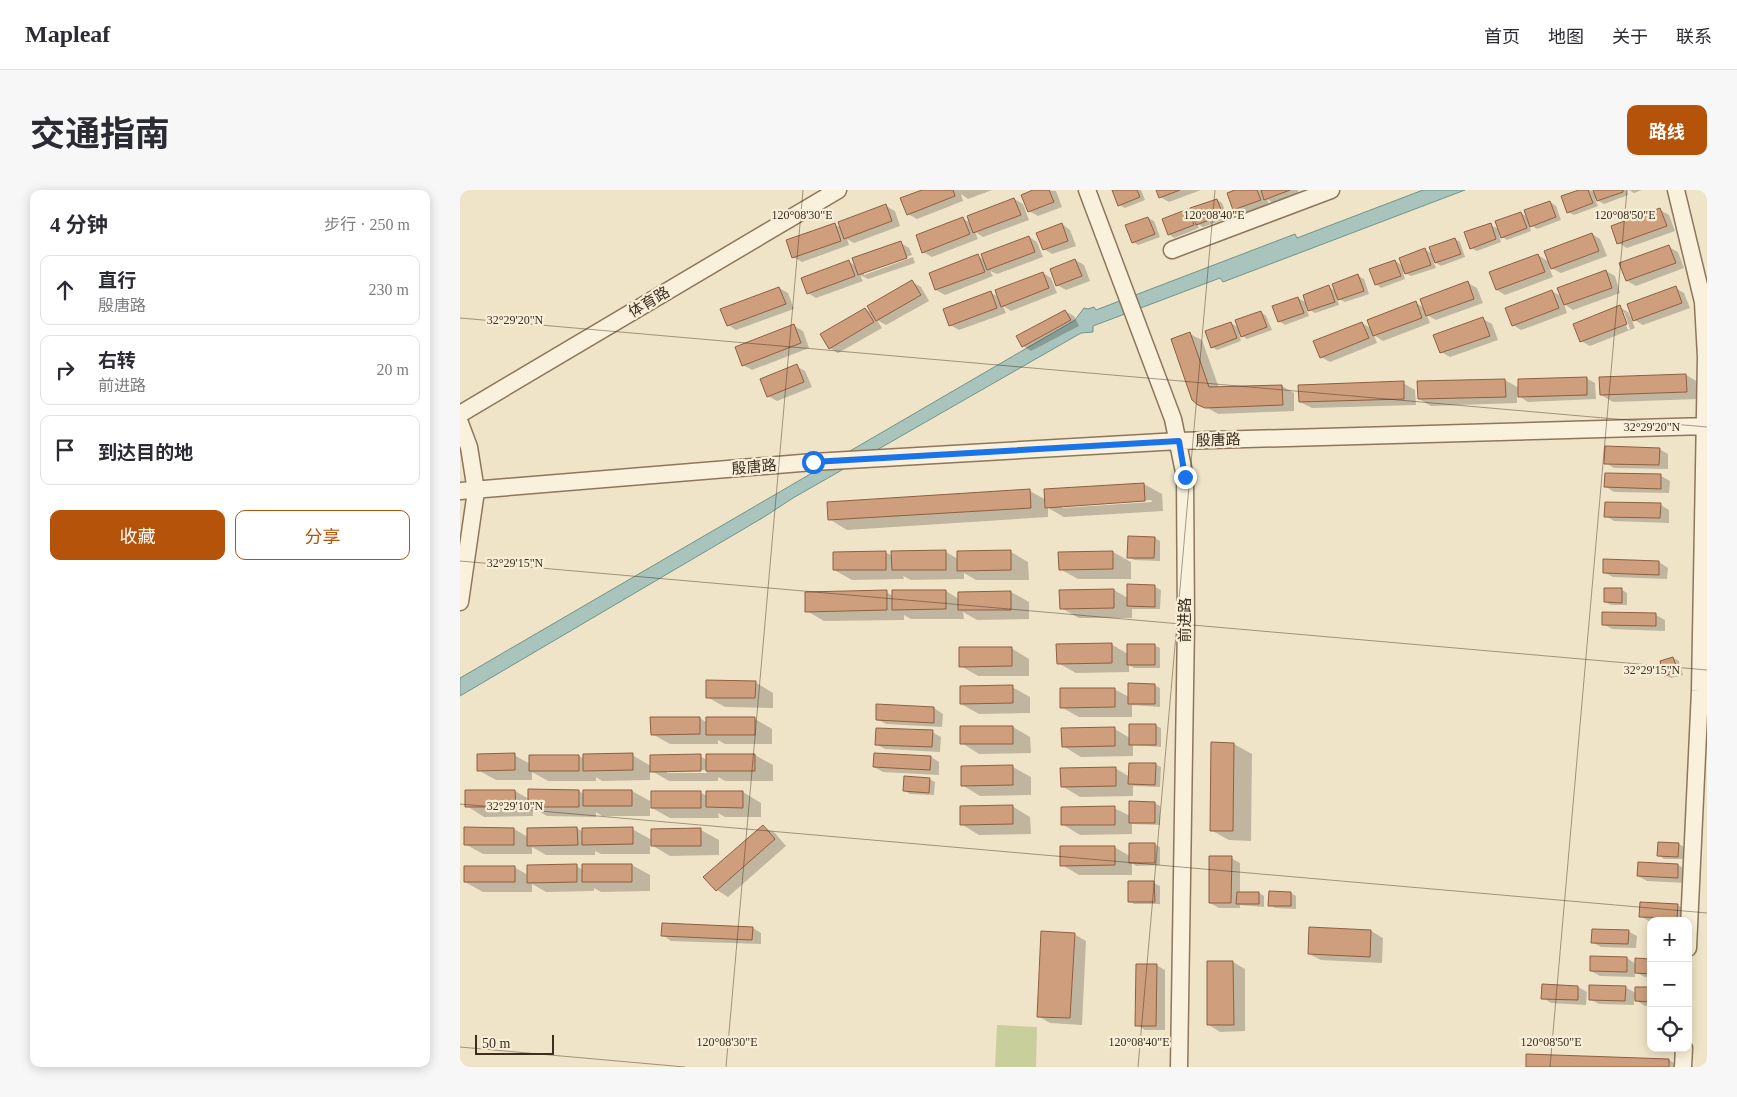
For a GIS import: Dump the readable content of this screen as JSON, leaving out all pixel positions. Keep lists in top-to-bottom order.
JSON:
{
  "streets": {
    "street": ["体育路", "殷唐路", "前进路"]
  },
  "crossings": [
    ["殷唐路", "前进路"]
  ],
  "scale_bar": "50 m",
  "page": {
    "header": "Mapleaf",
    "nav": [
      "首页",
      "地图",
      "关于",
      "联系"
    ],
    "title": "交通指南",
    "buttons": [
      "路线",
      ["收藏", "分享"]
    ],
    "heading": ["4 分钟", "步行 · 250 m"],
    "list": [
      ["直行", "殷唐路", "230 m"],
      ["右转", "前进路", "20 m"],
      "到达目的地"
    ],
    "map_buttons": ["+", "−"],
    "scale": "50 m"
  },
  "coordinates": [
    "120°08'30\"E",
    "120°08'40\"E",
    "120°08'50\"E",
    "32°29'20\"N",
    "32°29'15\"N",
    "32°29'10\"N"
  ]
}
